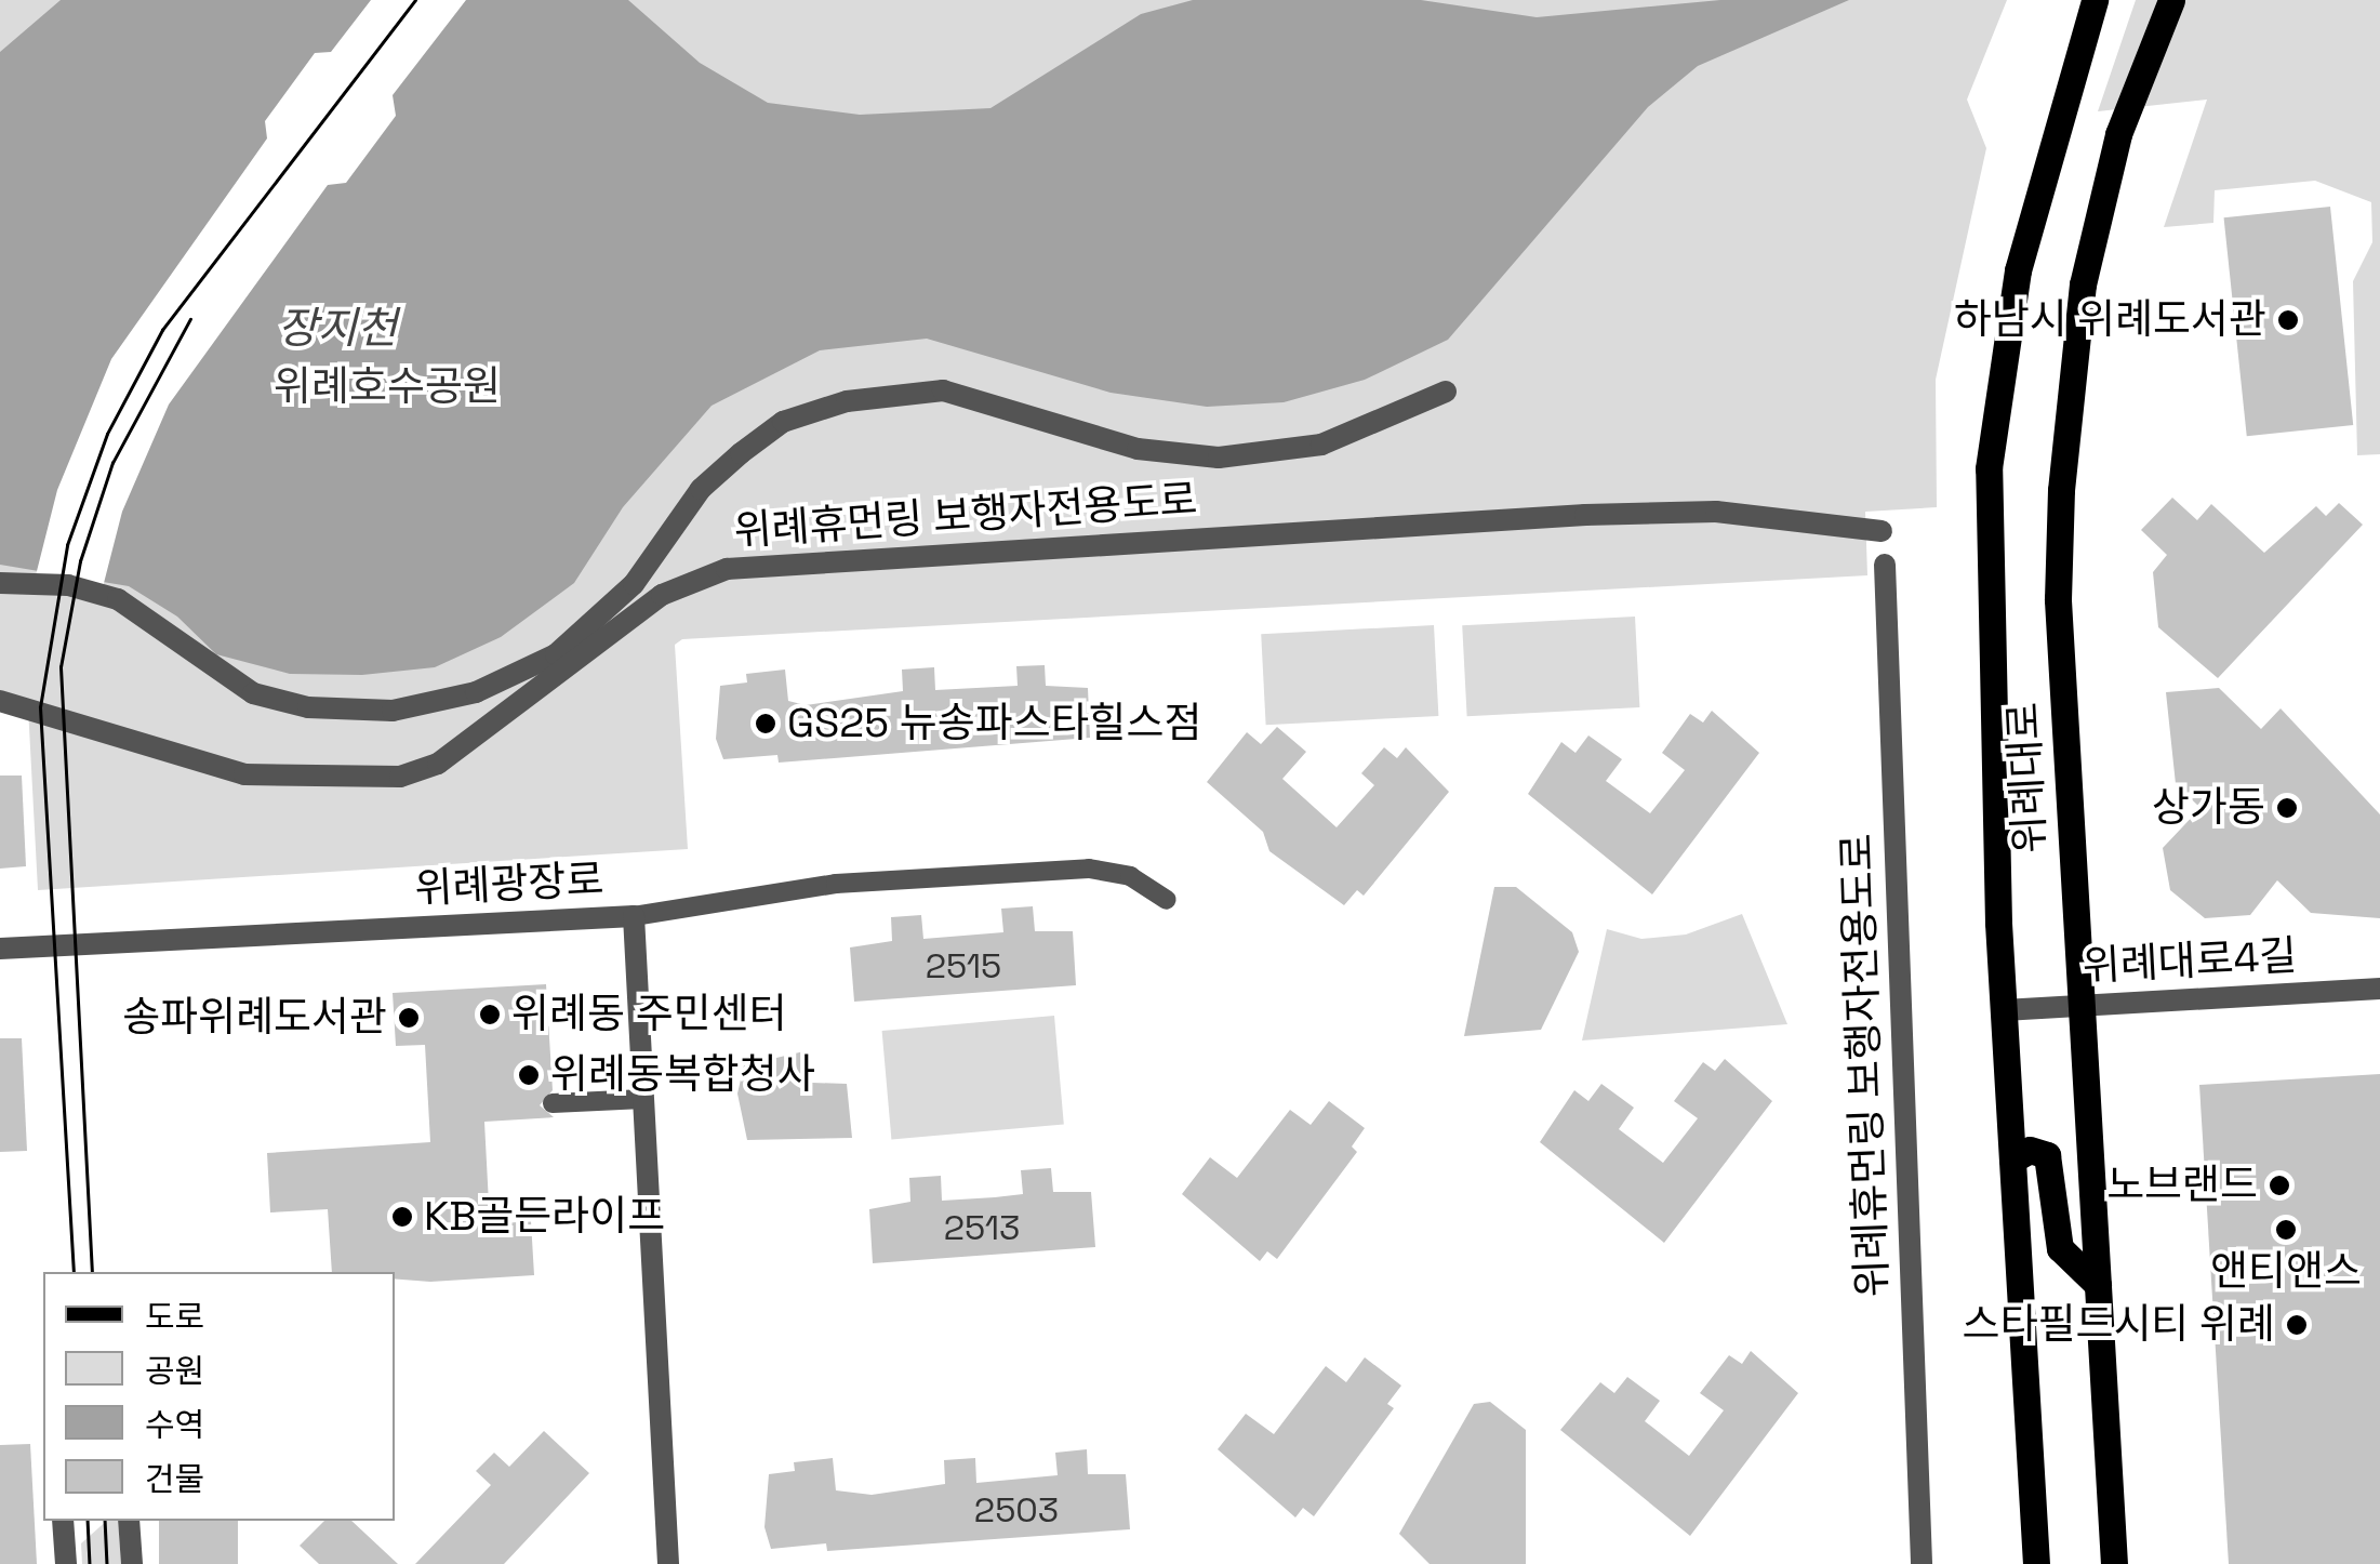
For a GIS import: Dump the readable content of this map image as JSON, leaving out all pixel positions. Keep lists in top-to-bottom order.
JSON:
{
  "streets": {
    "main road": ["위례대로"],
    "street": ["위례휴먼링 보행자전용도로", "위례광장로", "위례대로4길"]
  },
  "crossings": [
    ["위례대로", "위례대로4길"]
  ],
  "water": ["장지천"],
  "parks": ["위례호수공원"],
  "places": [
    "하남시 위례도서관",
    "GS25 뉴송파스타힐스점",
    "상가동",
    "위례동 주민센터",
    "송파위례도서관",
    "위례동복합청사",
    "노브랜드",
    "KB골든라이프",
    "앤티앤스",
    "스타필드시티 위례"
  ],
  "house_numbers": ["2515", "2513", "2503"],
  "legend": [
    "도로",
    "공원",
    "수역",
    "건물"
  ]
}
